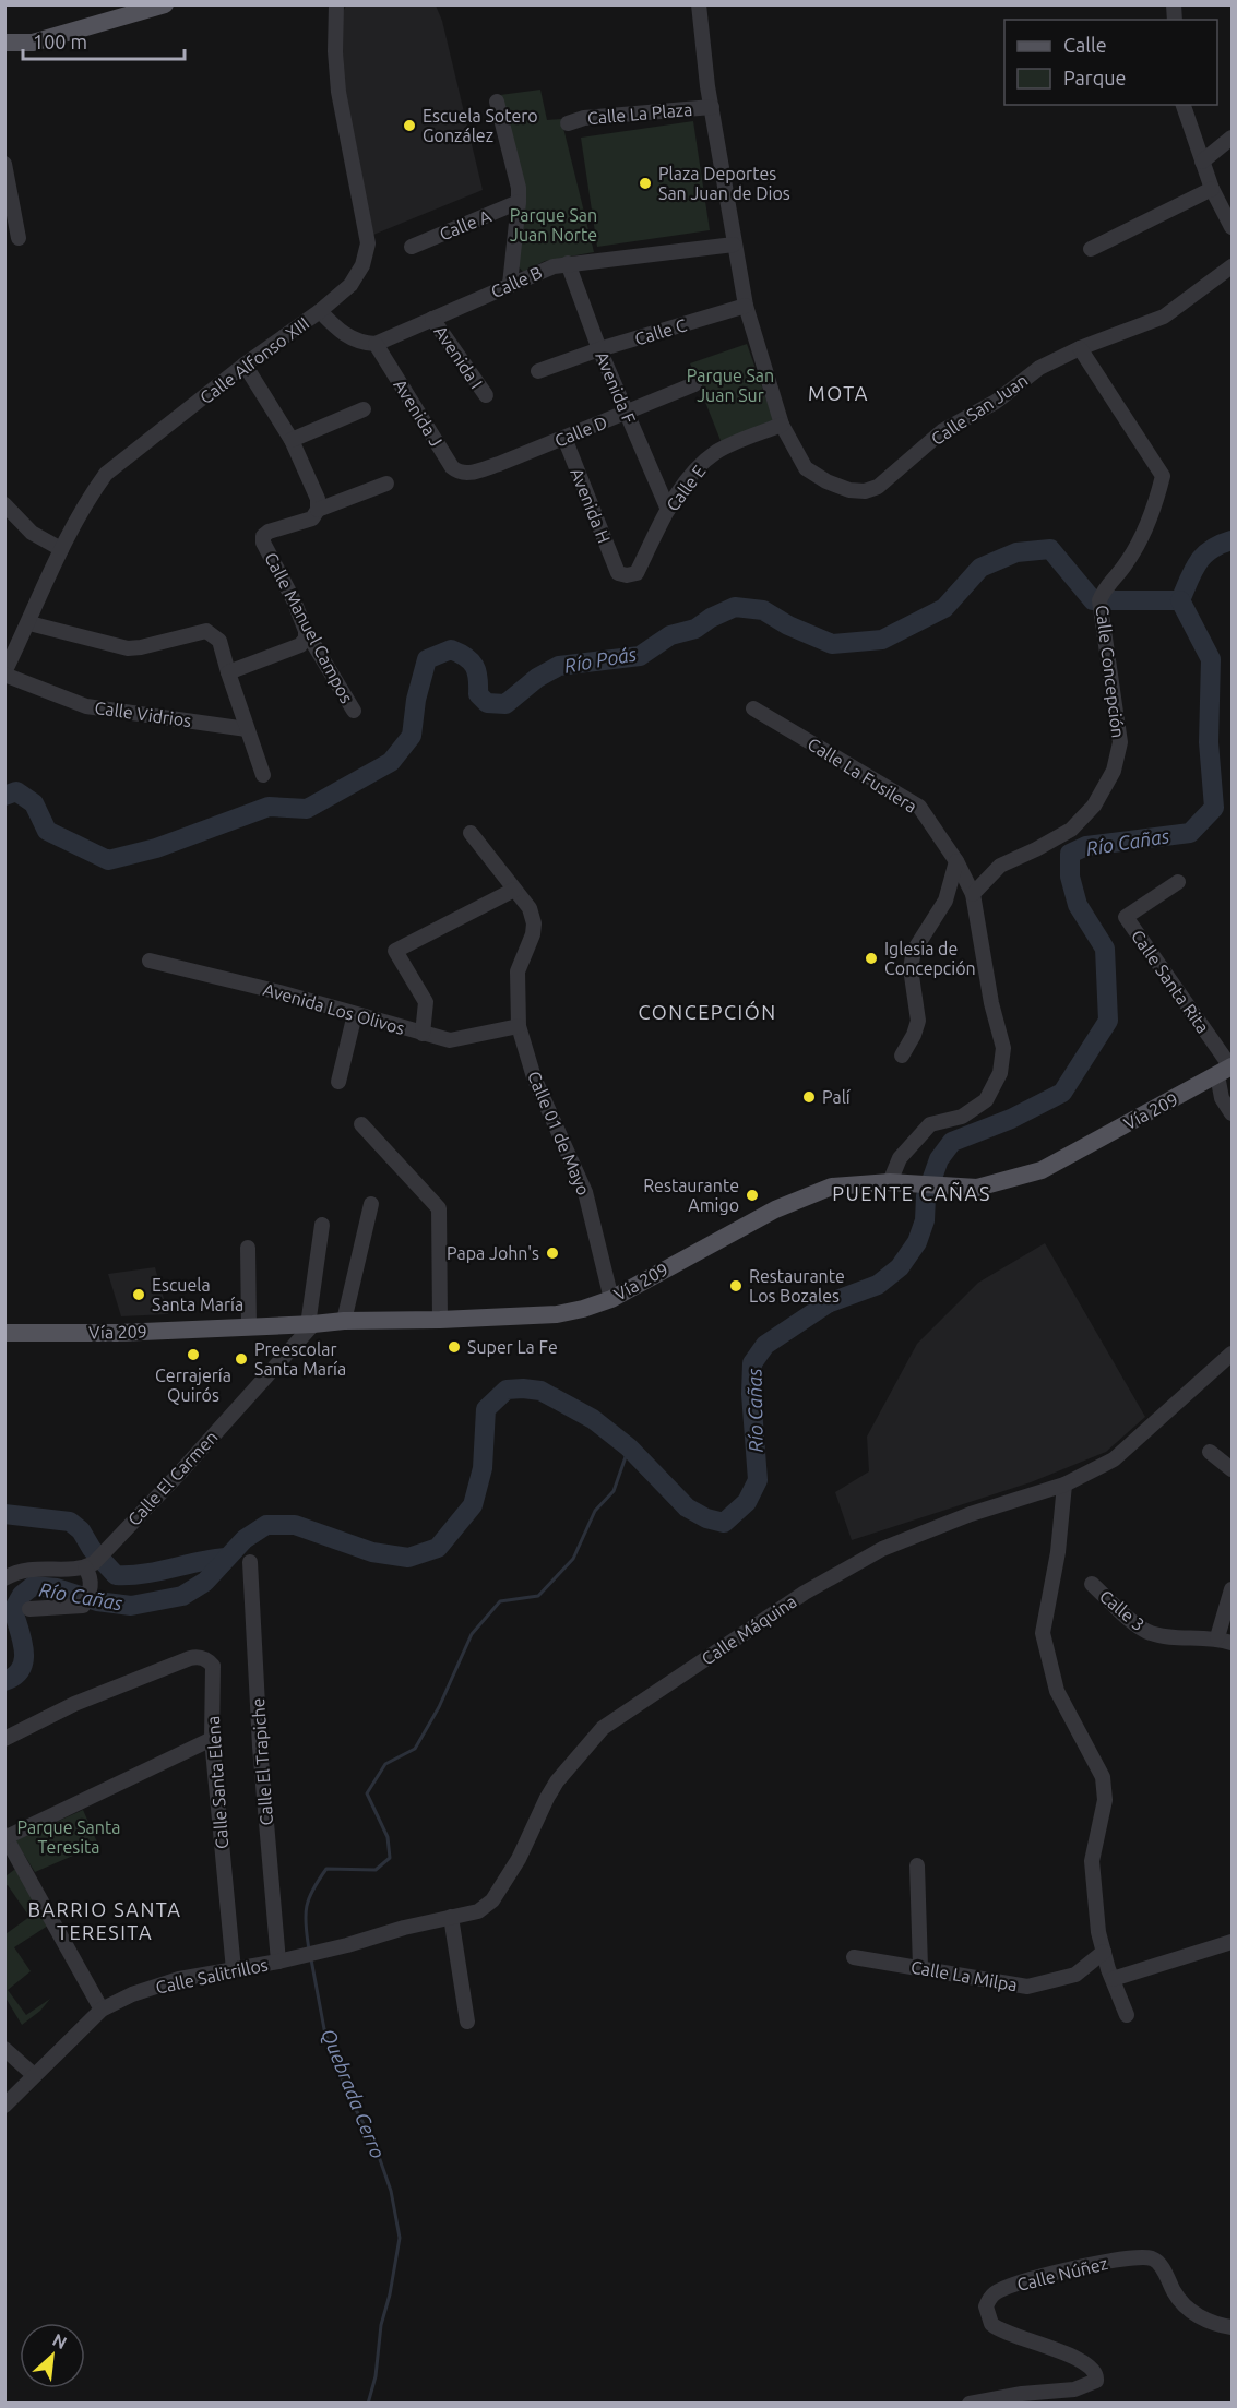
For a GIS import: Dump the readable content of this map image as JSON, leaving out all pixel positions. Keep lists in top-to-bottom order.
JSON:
{
  "streets": {
    "main road": ["Vía 209"],
    "street": [
      "Calle La Plaza",
      "Calle A",
      "Calle B",
      "Calle C",
      "Avenida I",
      "Calle Alfonso XIII",
      "Avenida F",
      "Calle San Juan",
      "Avenida J",
      "Calle D",
      "Calle E",
      "Avenida H",
      "Calle Manuel Campos",
      "Calle Concepción",
      "Calle Vidrios",
      "Calle La Fusilera",
      "Calle Santa Rita",
      "Avenida Los Olivos",
      "Calle 01 de Mayo",
      "Calle El Carmen",
      "Calle 3",
      "Calle Máquina",
      "Calle El Trapiche",
      "Calle Santa Elena",
      "Calle Salitrillos",
      "Calle La Milpa",
      "Calle Núñez"
    ]
  },
  "crossings": [
    ["Calle La Plaza", "Calle San Juan"],
    ["Calle B", "Avenida I"],
    ["Calle B", "Avenida F"],
    ["Calle B", "Calle San Juan"],
    ["Calle B", "Avenida J"],
    ["Calle C", "Avenida F"],
    ["Calle C", "Calle San Juan"],
    ["Calle Alfonso XIII", "Calle Vidrios"],
    ["Avenida F", "Calle D"],
    ["Avenida F", "Calle E"],
    ["Calle San Juan", "Calle E"],
    ["Calle San Juan", "Calle Concepción"],
    ["Avenida J", "Calle D"],
    ["Calle D", "Avenida H"],
    ["Calle E", "Avenida H"],
    ["Calle Concepción", "Calle La Fusilera"],
    ["Calle Santa Rita", "Vía 209"],
    ["Avenida Los Olivos", "Calle 01 de Mayo"],
    ["Vía 209", "Calle 01 de Mayo"],
    ["Vía 209", "Calle El Carmen"],
    ["Calle Máquina", "Calle Salitrillos"],
    ["Calle El Trapiche", "Calle Salitrillos"],
    ["Calle Santa Elena", "Calle Salitrillos"]
  ],
  "districts": [
    "MOTA",
    "CONCEPCIÓN",
    "PUENTE CAÑAS",
    "BARRIO SANTA TERESITA"
  ],
  "water": ["Río Poás", "Río Cañas", "Quebrada Cerro"],
  "parks": ["Parque San Juan Norte", "Parque San Juan Sur", "Parque Santa Teresita"],
  "places": [
    "Escuela Sotero González",
    "Plaza Deportes San Juan de Dios",
    "Iglesia de Concepción",
    "Palí",
    "Restaurante Amigo",
    "Papa John's",
    "Restaurante Los Bozales",
    "Escuela Santa María",
    "Super La Fe",
    "Cerrajería Quirós",
    "Preescolar Santa María"
  ],
  "legend": ["Calle", "Parque"],
  "scale_bar": "100 m",
  "north": "top right"
}
